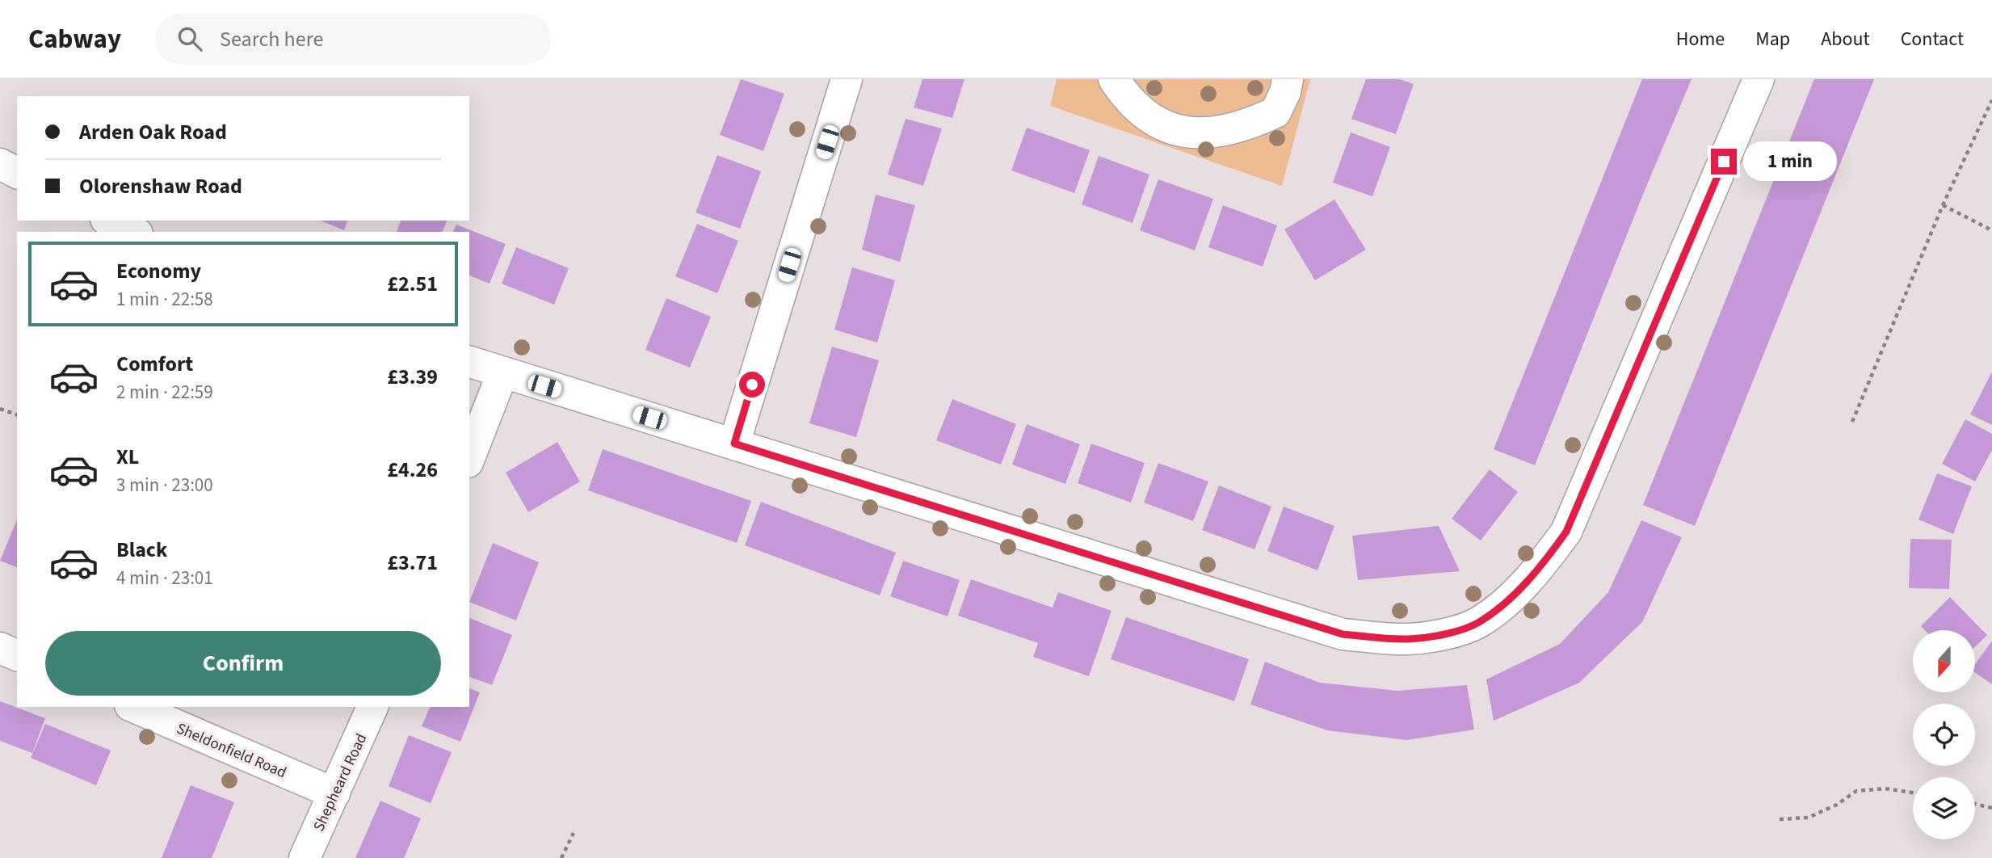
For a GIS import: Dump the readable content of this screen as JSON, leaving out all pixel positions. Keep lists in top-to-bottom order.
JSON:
{
  "streets": {
    "street": ["Sheldonfield Road", "Shepheard Road"]
  },
  "crossings": [
    ["Sheldonfield Road", "Shepheard Road"]
  ],
  "north": "bottom",
  "page": {
    "header": "Cabway",
    "search": "Search here",
    "nav": [
      "Home",
      "Map",
      "About",
      "Contact"
    ],
    "banner": ["Arden Oak Road", "Olorenshaw Road"],
    "bubble": "1 min",
    "list": [
      {
        "name": "Economy",
        "note": "1 min · 22:58",
        "value": "£2.51"
      },
      {
        "name": "Comfort",
        "note": "2 min · 22:59",
        "value": "£3.39"
      },
      {
        "name": "XL",
        "note": "3 min · 23:00",
        "value": "£4.26"
      },
      {
        "name": "Black",
        "note": "4 min · 23:01",
        "value": "£3.71"
      }
    ],
    "buttons": "Confirm"
  }
}
